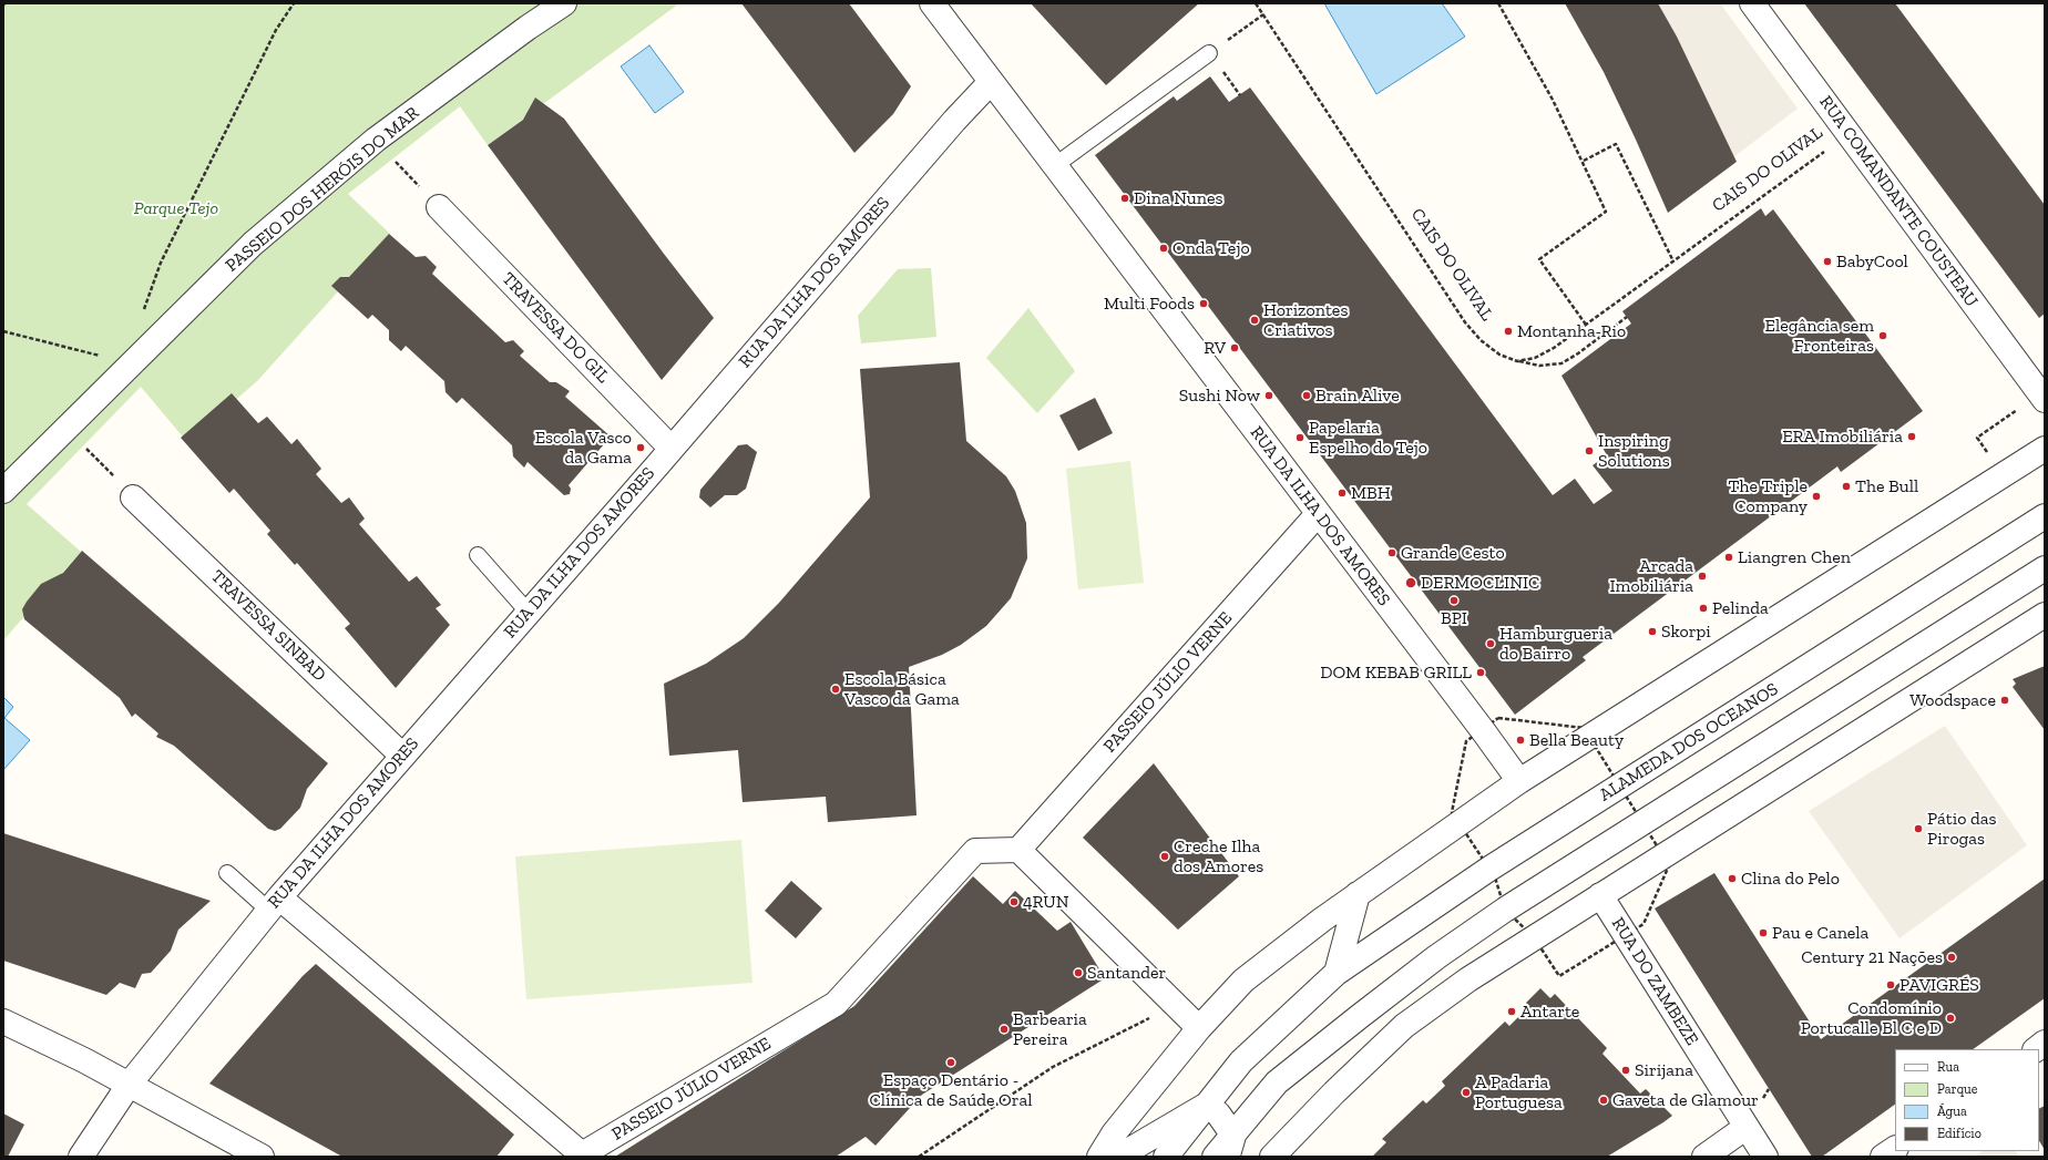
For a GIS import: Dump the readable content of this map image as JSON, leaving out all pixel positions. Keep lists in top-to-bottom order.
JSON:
{
  "streets": {
    "street": [
      "PASSEIO DOS HERÓIS DO MAR",
      "RUA COMANDANTE COUSTEAU",
      "RUA DA ILHA DOS AMORES",
      "TRAVESSA DO GIL",
      "TRAVESSA SINBAD",
      "PASSEIO JÚLIO VERNE",
      "ALAMEDA DOS OCEANOS",
      "RUA DO ZAMBEZE"
    ],
    "path": ["CAIS DO OLIVAL"]
  },
  "crossings": [
    ["CAIS DO OLIVAL", "RUA COMANDANTE COUSTEAU"],
    ["RUA DA ILHA DOS AMORES", "TRAVESSA DO GIL"],
    ["RUA DA ILHA DOS AMORES", "TRAVESSA SINBAD"],
    ["RUA DA ILHA DOS AMORES", "PASSEIO JÚLIO VERNE"]
  ],
  "parks": ["Parque Tejo"],
  "places": [
    "Dina Nunes",
    "Onda Tejo",
    "BabyCool",
    "Multi Foods",
    "Horizontes Criativos",
    "Montanha-Rio",
    "Elegância sem Fronteiras",
    "RV",
    "Sushi Now",
    "Brain Alive",
    "ERA Imobiliária",
    "Papelaria Espelho do Tejo",
    "Escola Vasco da Gama",
    "Inspiring Solutions",
    "The Bull",
    "MBH",
    "The Triple Company",
    "Grande Cesto",
    "Liangren Chen",
    "Arcada Imobiliária",
    "DERMOCLINIC",
    "BPI",
    "Pelinda",
    "Skorpi",
    "Hamburgueria do Bairro",
    "DOM KEBAB GRILL",
    "Escola Básica Vasco da Gama",
    "Woodspace",
    "Bella Beauty",
    "Pátio das Pirogas",
    "Creche Ilha dos Amores",
    "Clina do Pelo",
    "4RUN",
    "Pau e Canela",
    "Century 21 Nações",
    "Santander",
    "PAVIGRÉS",
    "Antarte",
    "Condomínio Portucalle Bl C e D",
    "Barbearia Pereira",
    "Espaço Dentário - Clínica de Saúde Oral",
    "Sirijana",
    "A Padaria Portuguesa",
    "Gaveta de Glamour"
  ],
  "legend": [
    "Rua",
    "Parque",
    "Água",
    "Edifício"
  ]
}
